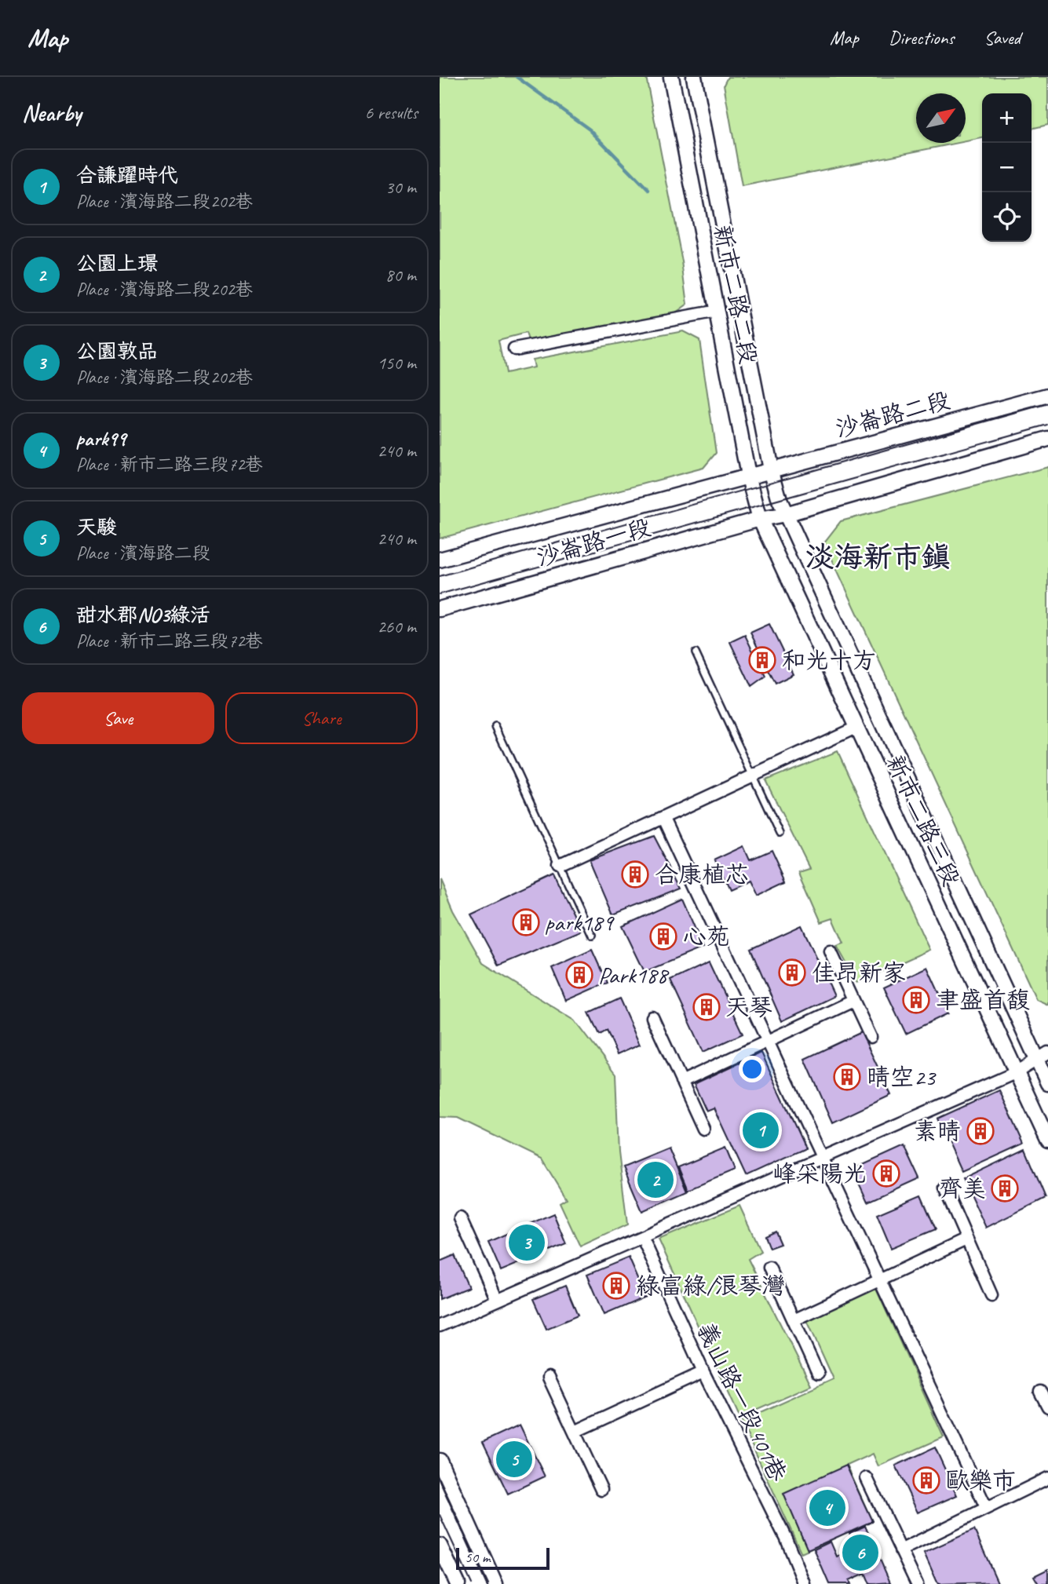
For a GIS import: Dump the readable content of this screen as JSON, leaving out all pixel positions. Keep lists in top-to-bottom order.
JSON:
{
  "streets": {
    "street": [
      "新市二路二段",
      "沙崙路二段",
      "沙崙路一段",
      "新市二路三段",
      "義山路一段401巷"
    ]
  },
  "crossings": [
    ["新市二路二段", "沙崙路二段"],
    ["新市二路二段", "沙崙路一段"],
    ["新市二路二段", "新市二路三段"],
    ["沙崙路二段", "沙崙路一段"],
    ["沙崙路二段", "新市二路三段"],
    ["沙崙路一段", "新市二路三段"]
  ],
  "districts": ["淡海新市鎮"],
  "places": {
    "building": [
      "和光十方",
      "合康植芯",
      "park189",
      "心苑",
      "佳昂新家",
      "Park188",
      "聿盛首馥",
      "天琴",
      "晴空23",
      "素晴",
      "峰采陽光",
      "齊美",
      "綠富綠/浪琴灣",
      "歐樂市"
    ]
  },
  "scale_bar": "50 m",
  "north": "top right",
  "page": {
    "header": "Map",
    "nav": ["Map", "Directions", "Saved"],
    "heading": ["Nearby", "6 results"],
    "map_buttons": ["+", "−"],
    "list": [
      {
        "mark": "1",
        "name": "合謙躍時代",
        "note": "Place · 濱海路二段202巷",
        "value": "30 m"
      },
      {
        "mark": "2",
        "name": "公園上璟",
        "note": "Place · 濱海路二段202巷",
        "value": "80 m"
      },
      {
        "mark": "3",
        "name": "公園敦品",
        "note": "Place · 濱海路二段202巷",
        "value": "150 m"
      },
      {
        "mark": "4",
        "name": "park99",
        "note": "Place · 新市二路三段72巷",
        "value": "240 m"
      },
      {
        "mark": "5",
        "name": "天駿",
        "note": "Place · 濱海路二段",
        "value": "240 m"
      },
      {
        "mark": "6",
        "name": "甜水郡NO3綠活",
        "note": "Place · 新市二路三段72巷",
        "value": "260 m"
      }
    ],
    "buttons": ["Save", "Share"],
    "pins": [
      "1",
      "2",
      "3",
      "5",
      "4",
      "6"
    ],
    "scale": "50 m"
  }
}
